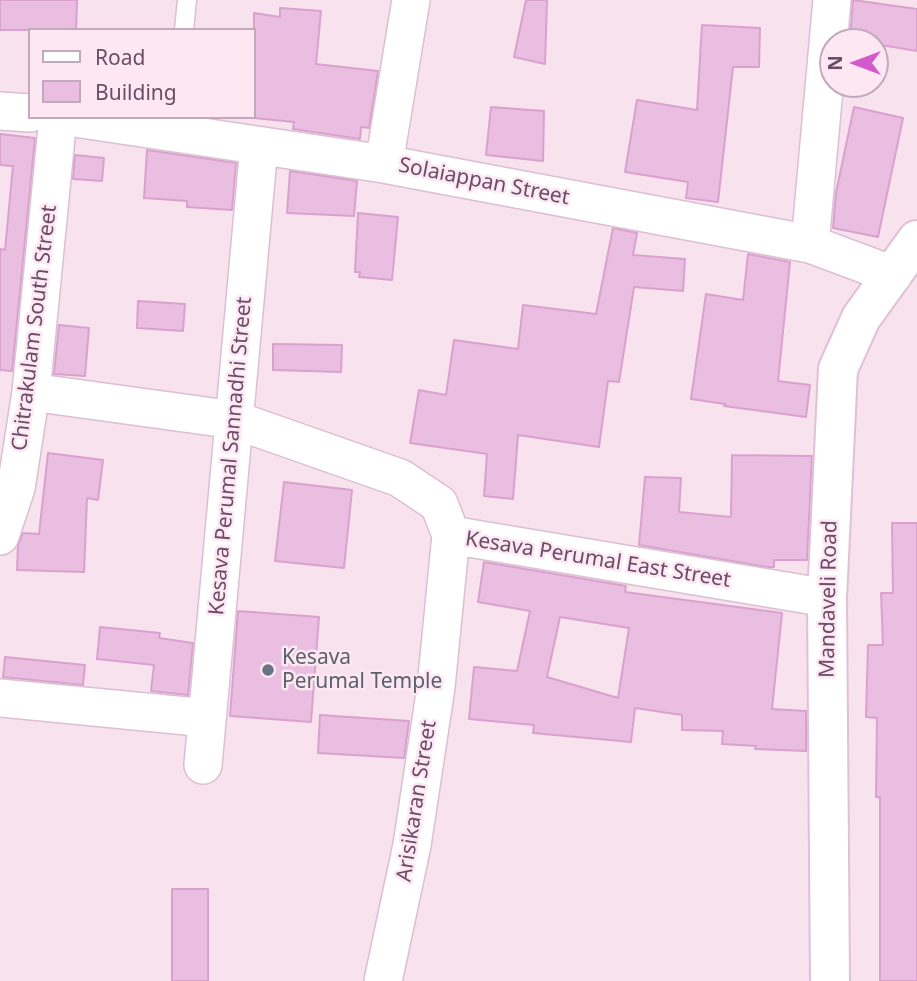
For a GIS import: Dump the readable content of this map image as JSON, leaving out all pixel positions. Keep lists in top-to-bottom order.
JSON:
{
  "streets": {
    "street": [
      "Solaiappan Street",
      "Chitrakulam South Street",
      "Kesava Perumal Sannadhi Street",
      "Kesava Perumal East Street",
      "Mandaveli Road",
      "Arisikaran Street"
    ]
  },
  "crossings": [
    ["Solaiappan Street", "Kesava Perumal Sannadhi Street"],
    ["Solaiappan Street", "Mandaveli Road"],
    ["Chitrakulam South Street", "Kesava Perumal East Street"],
    ["Kesava Perumal Sannadhi Street", "Kesava Perumal East Street"],
    ["Kesava Perumal East Street", "Mandaveli Road"],
    ["Kesava Perumal East Street", "Arisikaran Street"]
  ],
  "places": ["Kesava Perumal Temple"],
  "legend": ["Road", "Building"],
  "north": "left"
}
